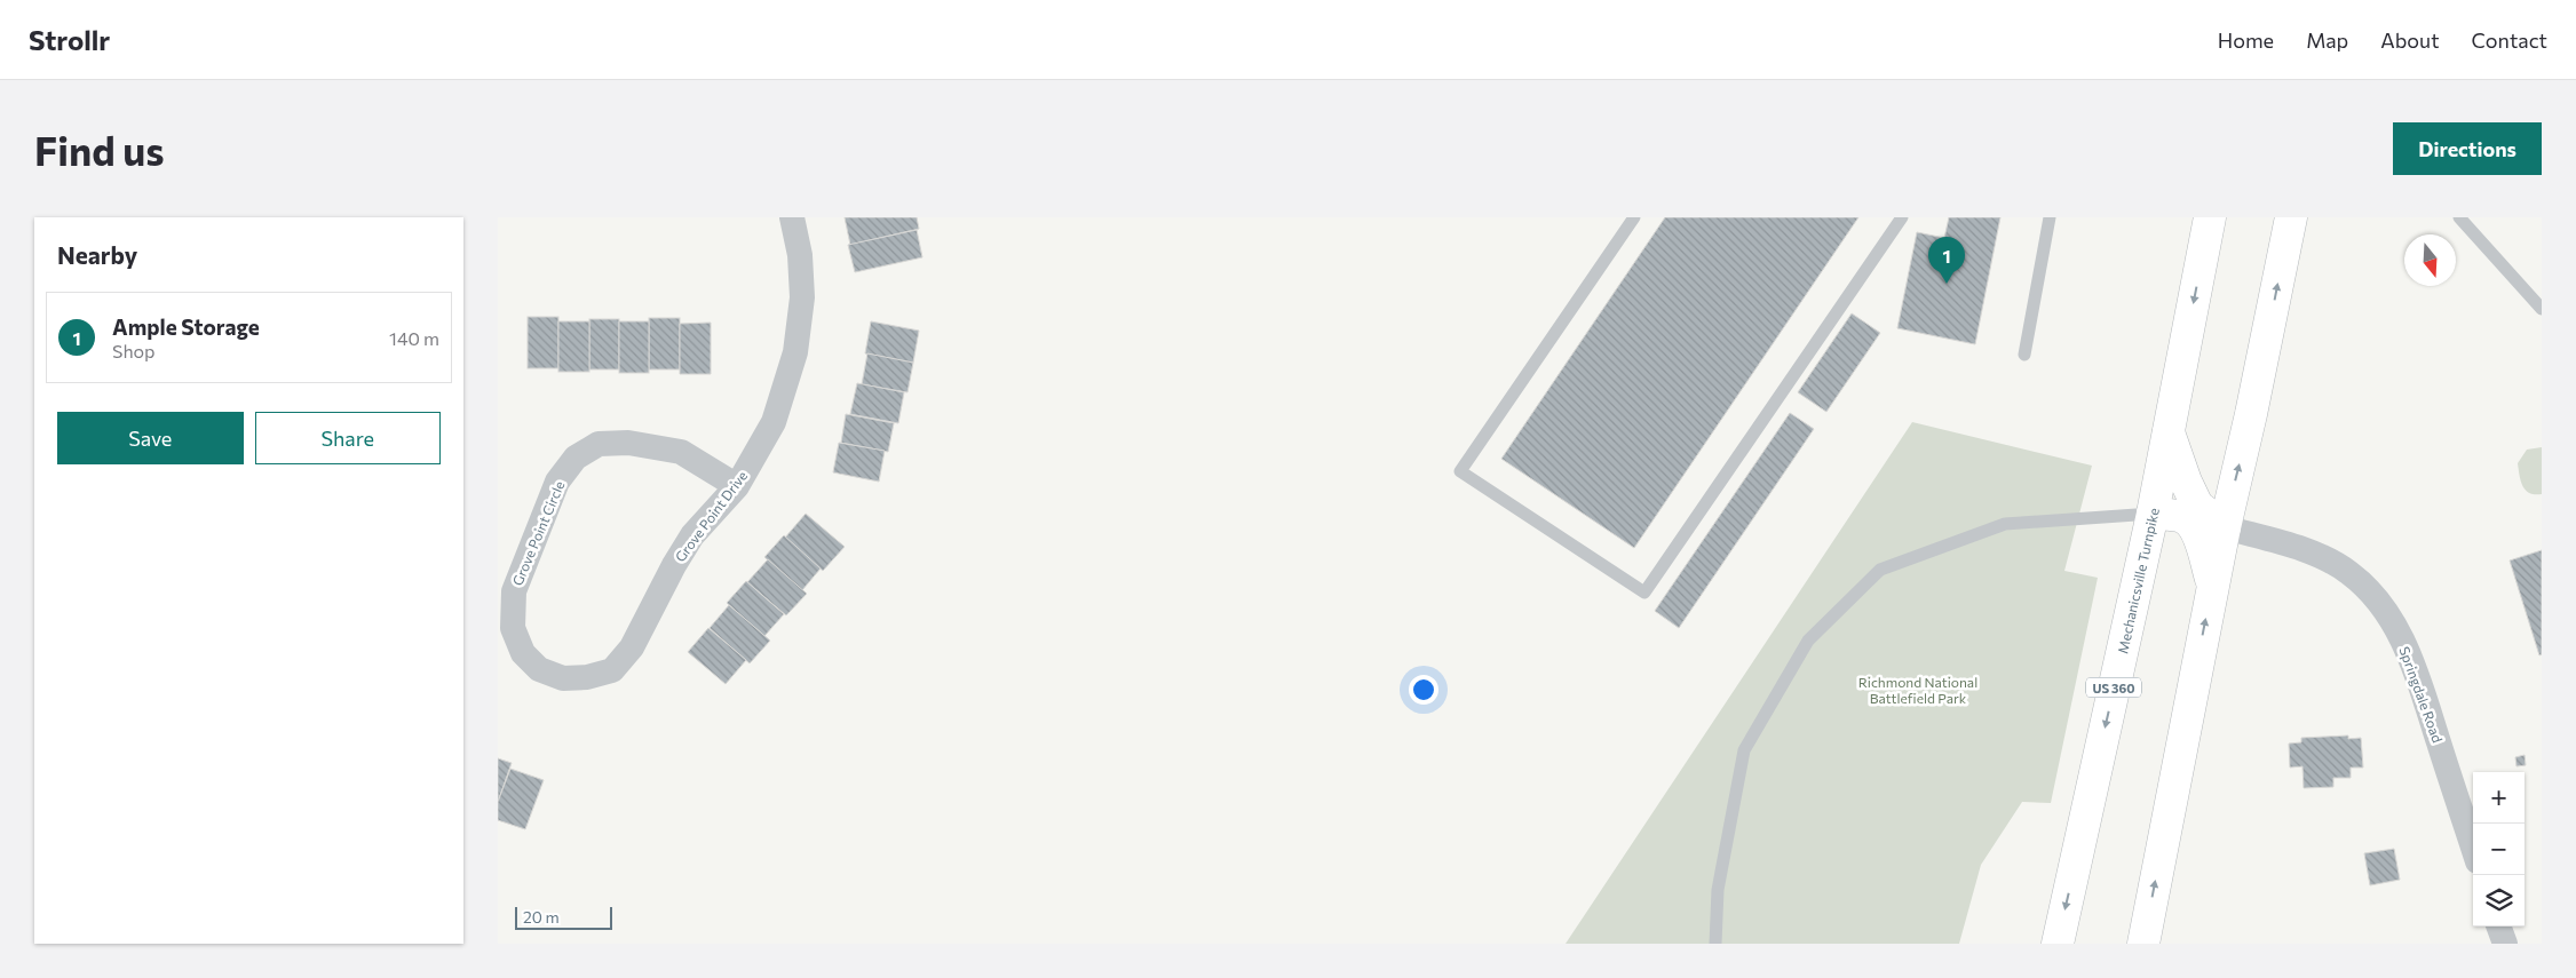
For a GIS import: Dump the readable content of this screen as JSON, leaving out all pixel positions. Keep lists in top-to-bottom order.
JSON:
{
  "streets": {
    "highway": ["Mechanicsville Turnpike", "US 360"],
    "street": ["Grove Point Drive", "Grove Point Circle", "Springdale Road"]
  },
  "crossings": [
    ["Grove Point Drive", "Grove Point Circle"]
  ],
  "parks": ["Richmond National Battlefield Park"],
  "scale_bar": "20 m",
  "north": "bottom",
  "page": {
    "header": "Strollr",
    "nav": [
      "Home",
      "Map",
      "About",
      "Contact"
    ],
    "buttons": [
      "Directions",
      ["Save", "Share"]
    ],
    "title": "Find us",
    "heading": "Nearby",
    "pins": "1",
    "list": [
      {
        "mark": "1",
        "name": "Ample Storage",
        "note": "Shop",
        "value": "140 m"
      }
    ],
    "map_buttons": ["+", "−"],
    "scale": "20 m"
  }
}
